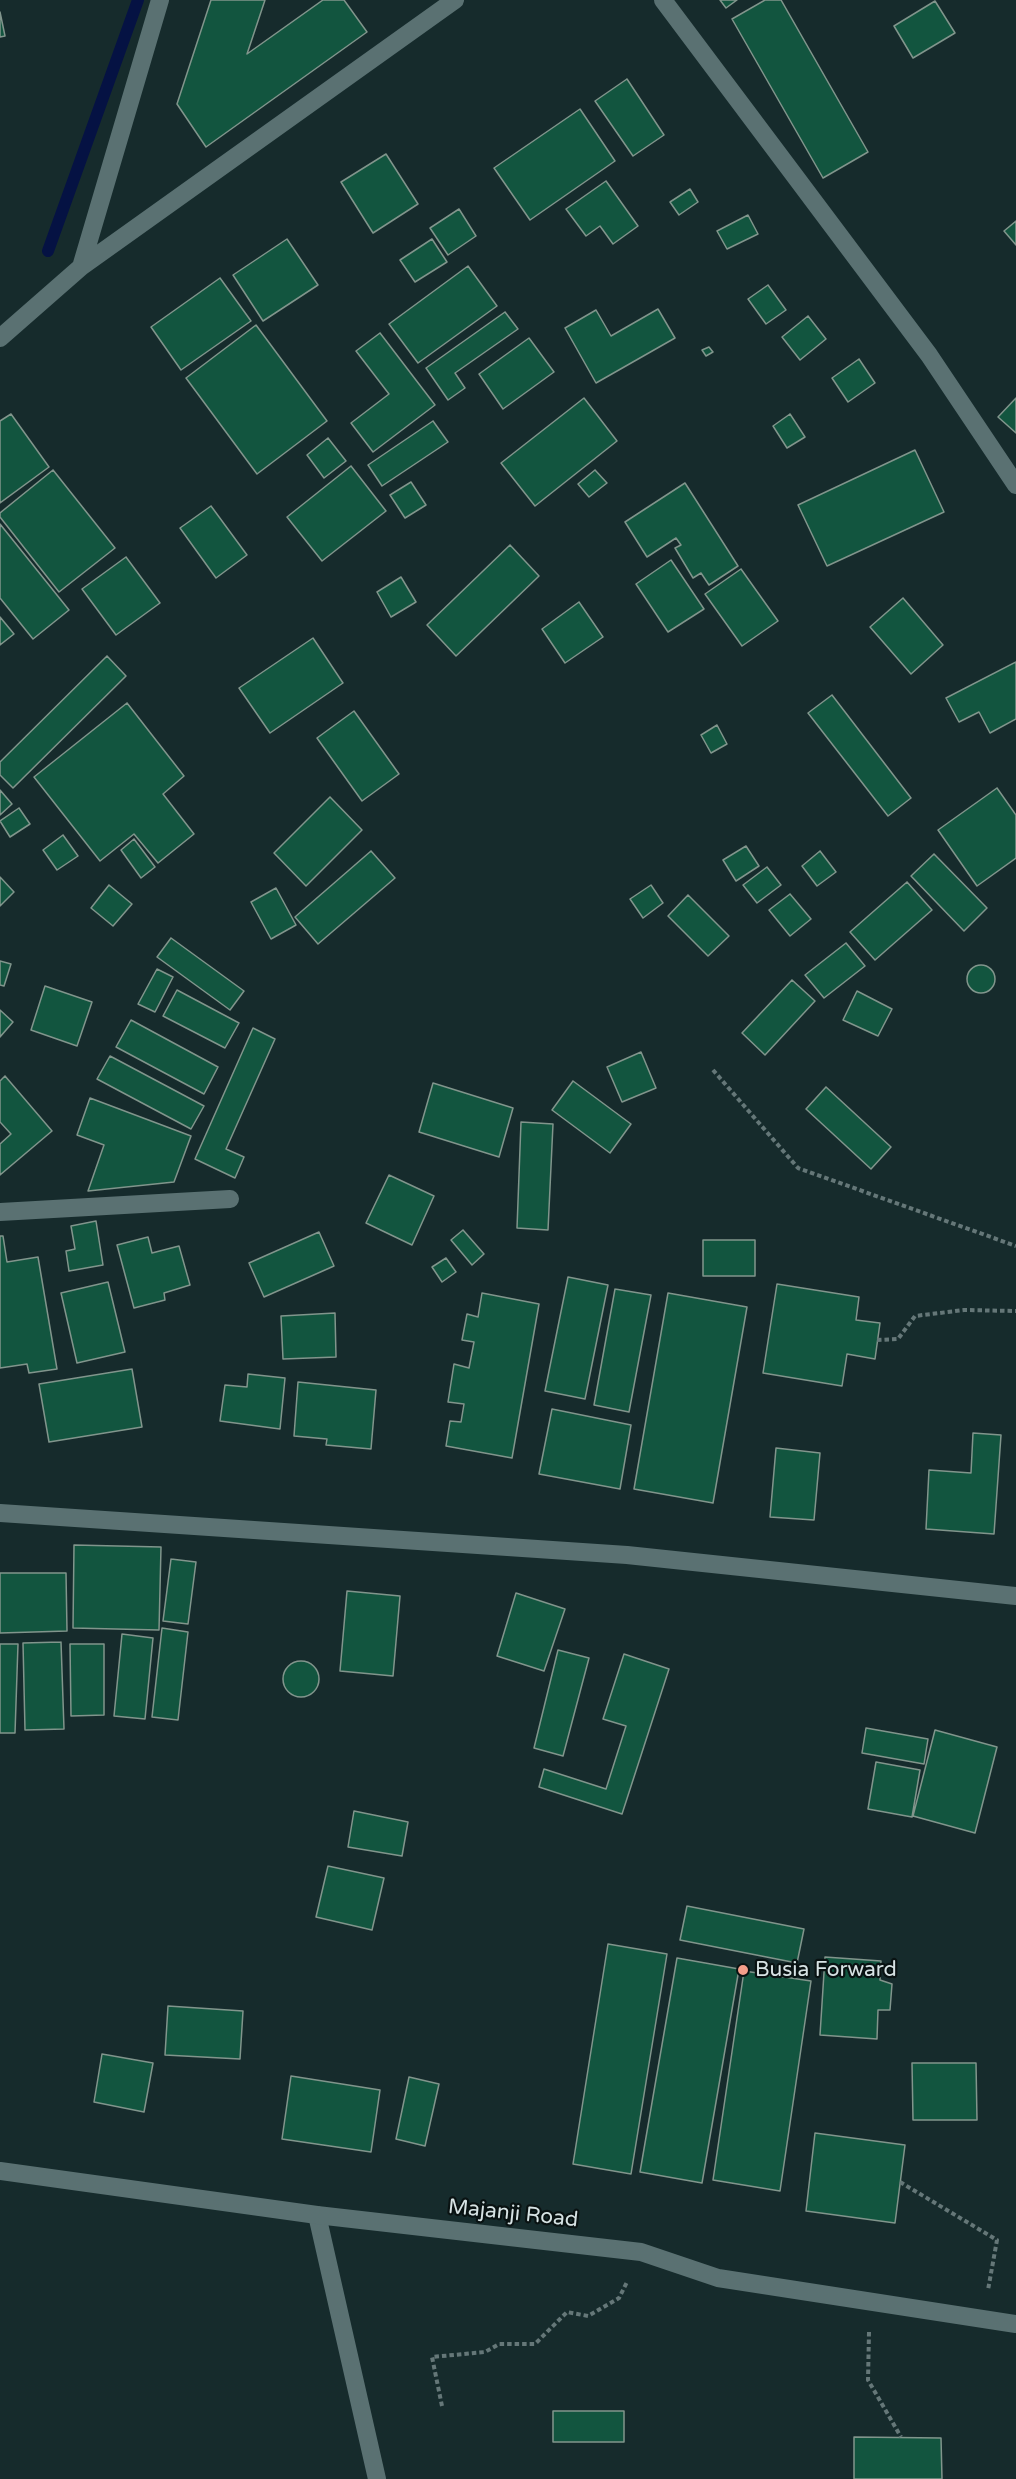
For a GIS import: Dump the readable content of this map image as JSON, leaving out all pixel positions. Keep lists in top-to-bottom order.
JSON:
{
  "streets": {
    "street": ["Majanji Road"]
  },
  "places": ["Busia Forward"]
}
